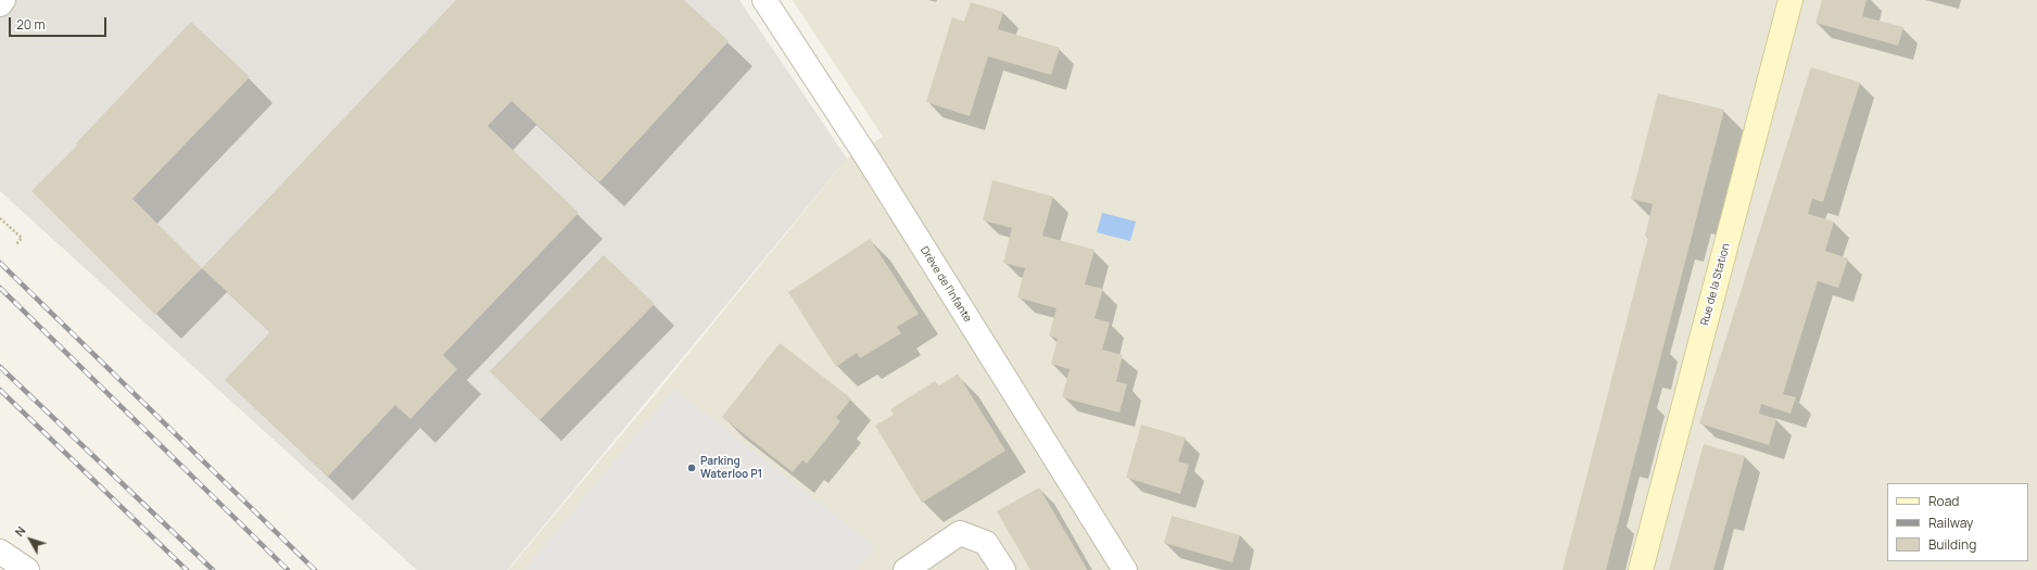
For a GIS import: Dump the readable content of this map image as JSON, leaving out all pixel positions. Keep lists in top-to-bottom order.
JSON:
{
  "streets": {
    "street": ["Drève de l'Infante", "Rue de la Station"]
  },
  "places": ["Parking Waterloo P1"],
  "legend": ["Road", "Railway", "Building"],
  "scale_bar": "20 m",
  "north": "top left"
}
